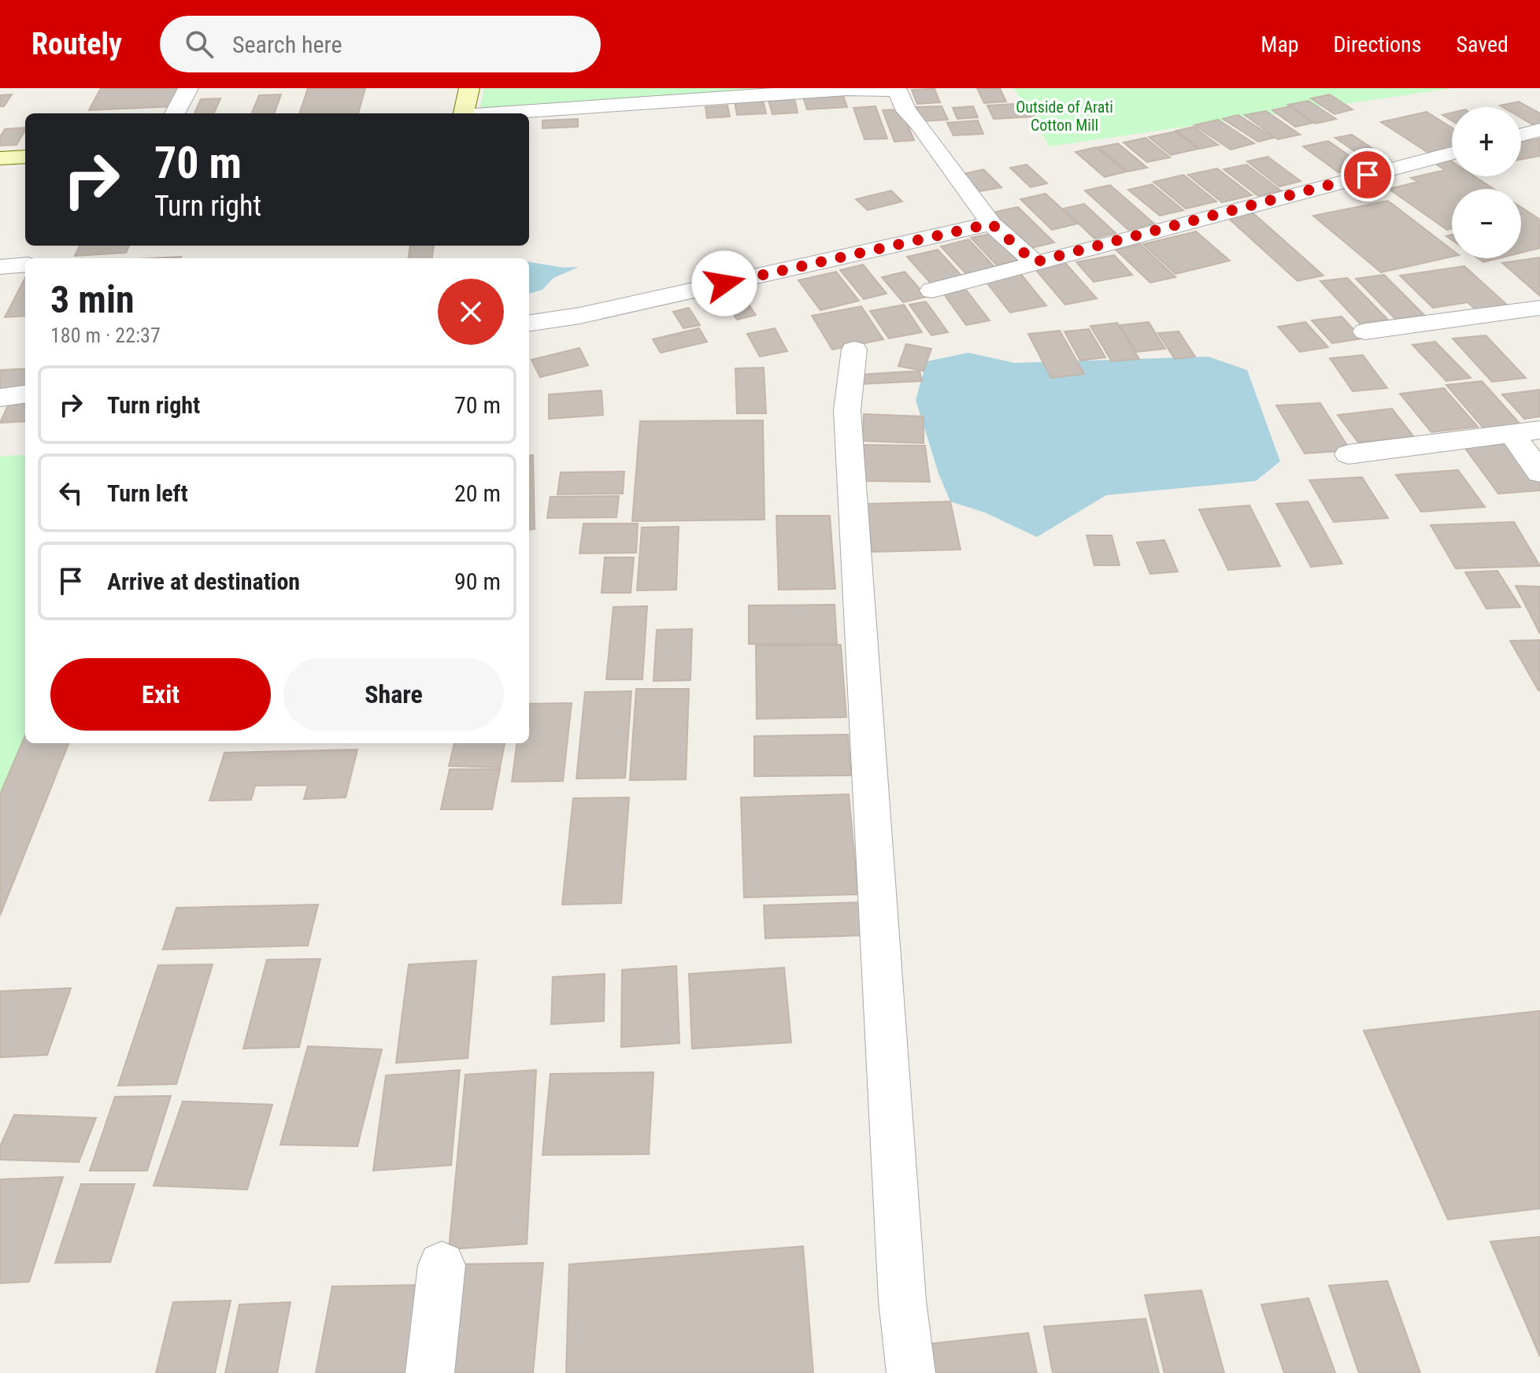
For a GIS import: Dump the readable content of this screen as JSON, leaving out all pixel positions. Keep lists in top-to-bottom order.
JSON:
{
  "parks": ["Outside of Arati Cotton Mill"],
  "page": {
    "header": "Routely",
    "search": "Search here",
    "nav": ["Map", "Directions", "Saved"],
    "map_buttons": ["+", "−"],
    "turn": ["70 m", "Turn right"],
    "heading": ["3 min", "180 m · 22:37"],
    "list": [
      {
        "name": "Turn right",
        "value": "70 m"
      },
      {
        "name": "Turn left",
        "value": "20 m"
      },
      {
        "name": "Arrive at destination",
        "value": "90 m"
      }
    ],
    "buttons": ["Exit", "Share"]
  }
}
